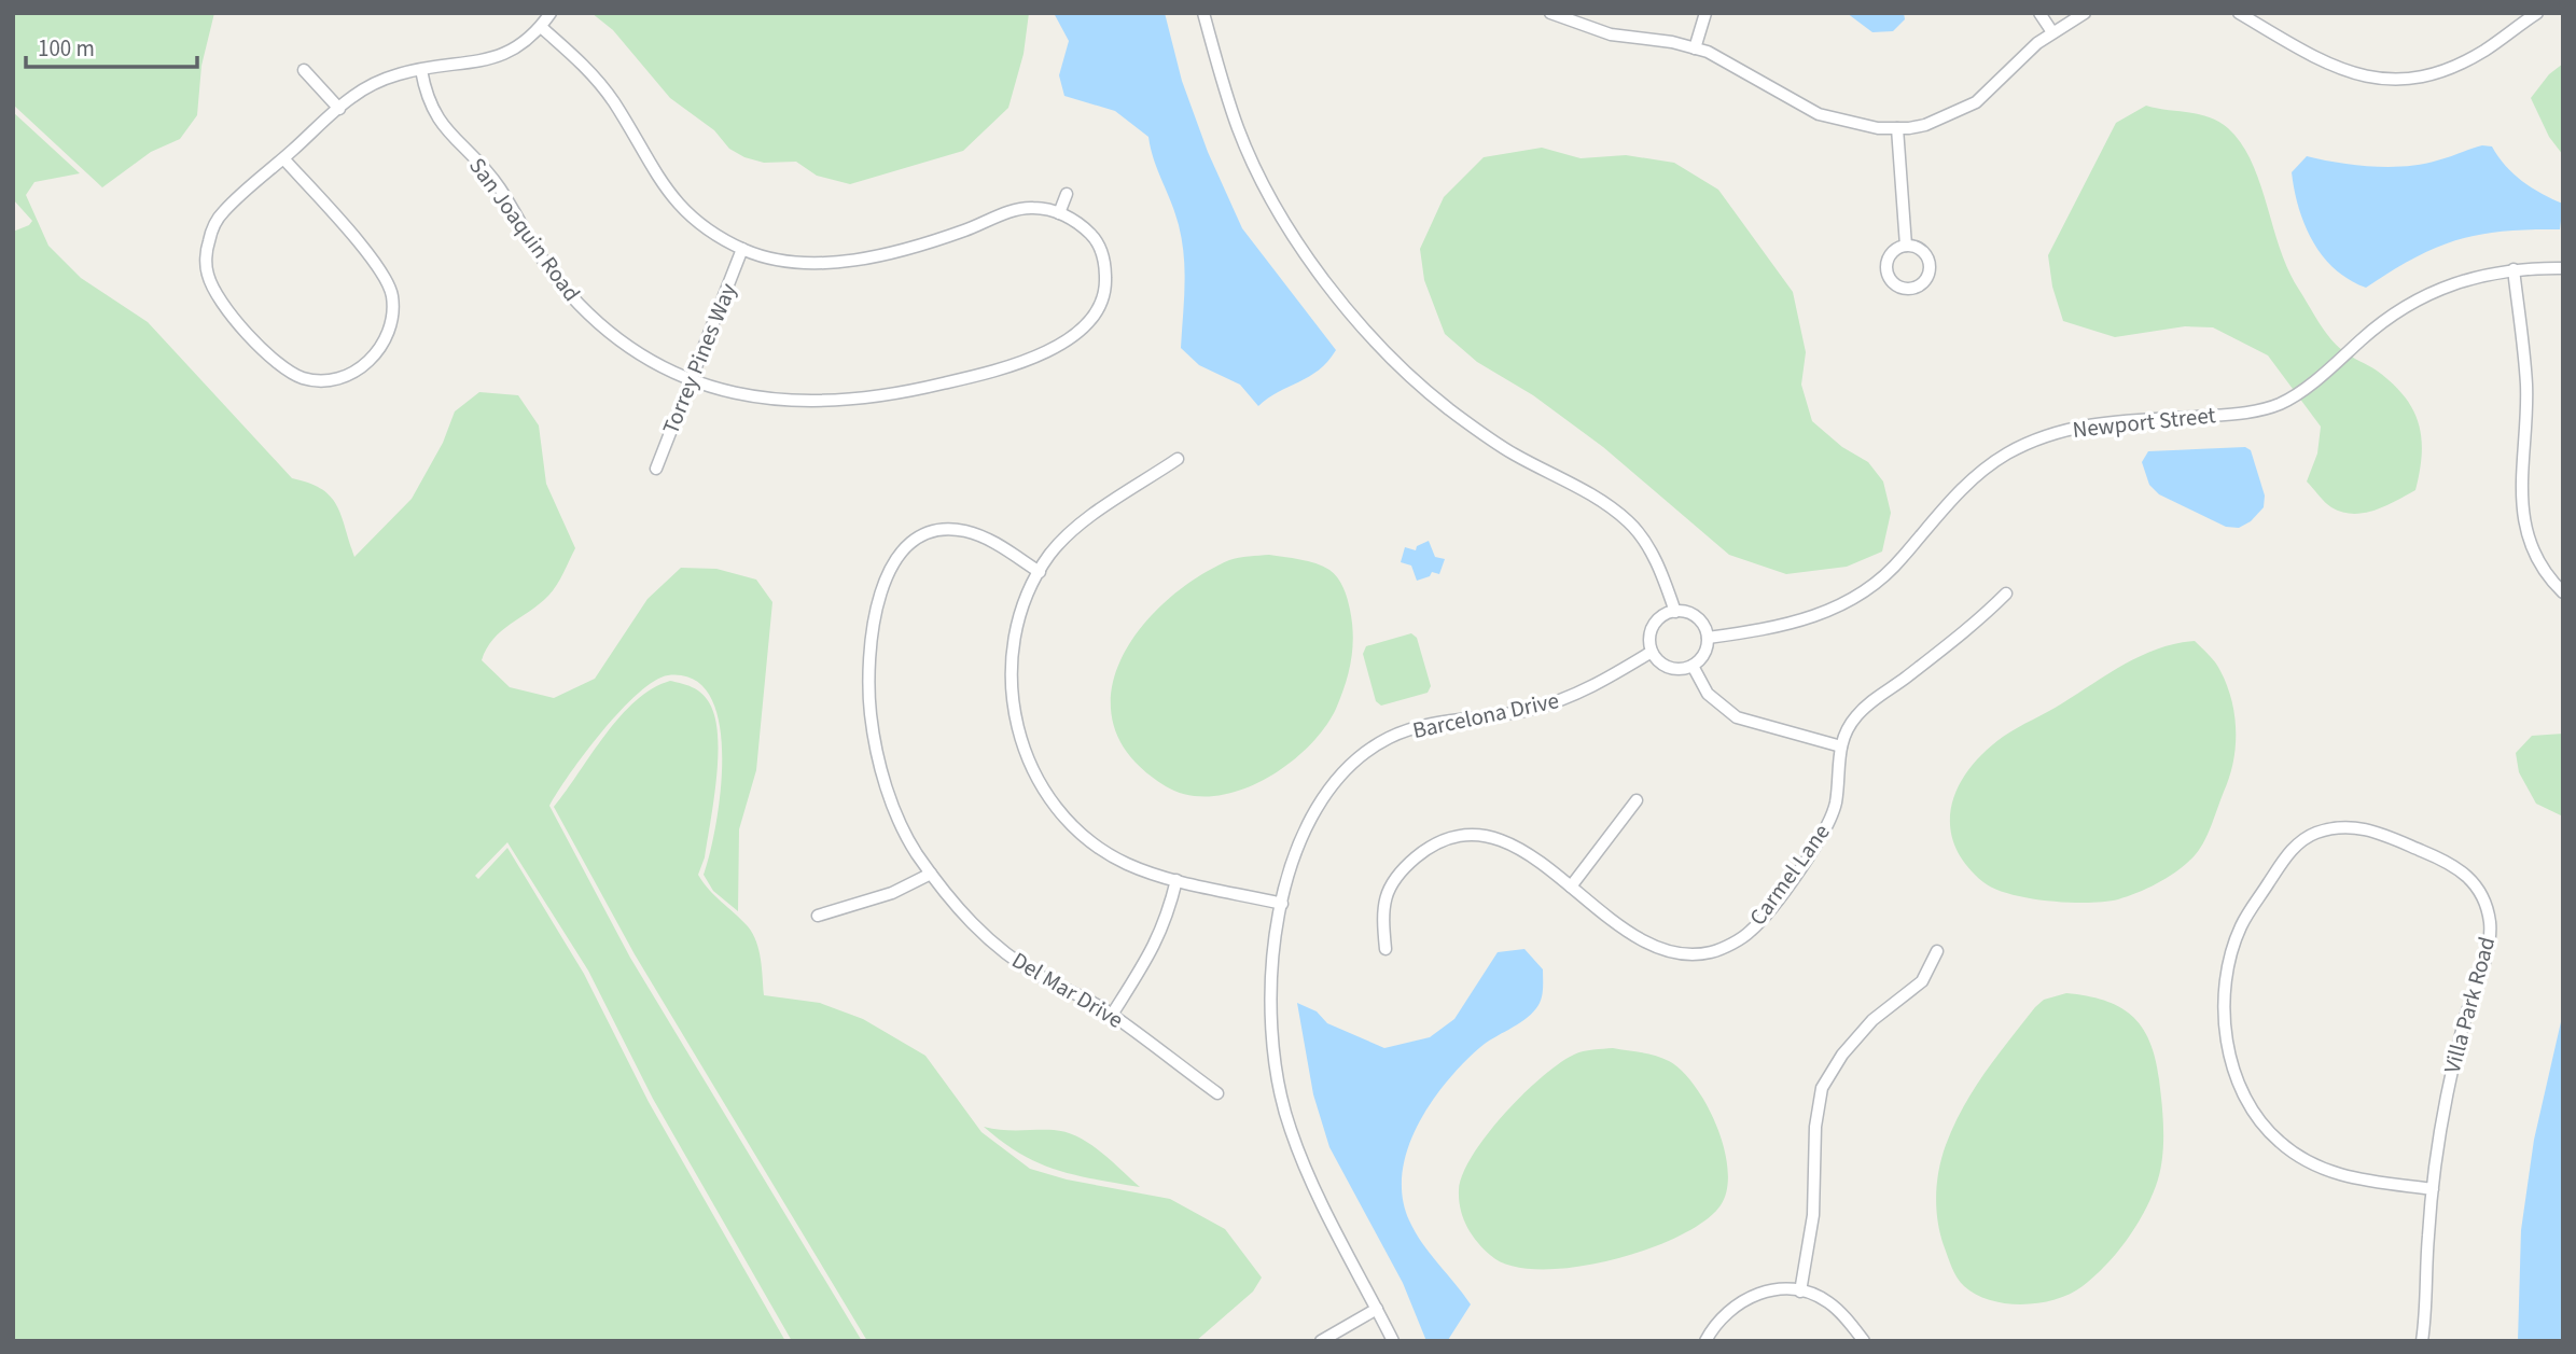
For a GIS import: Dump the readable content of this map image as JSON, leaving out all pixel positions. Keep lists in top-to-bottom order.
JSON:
{
  "streets": {
    "street": [
      "San Joaquin Road",
      "Torrey Pines Way",
      "Newport Street",
      "Barcelona Drive",
      "Carmel Lane",
      "Del Mar Drive",
      "Villa Park Road"
    ]
  },
  "crossings": [
    ["San Joaquin Road", "Torrey Pines Way"],
    ["Newport Street", "Barcelona Drive"]
  ],
  "scale_bar": "100 m"
}
